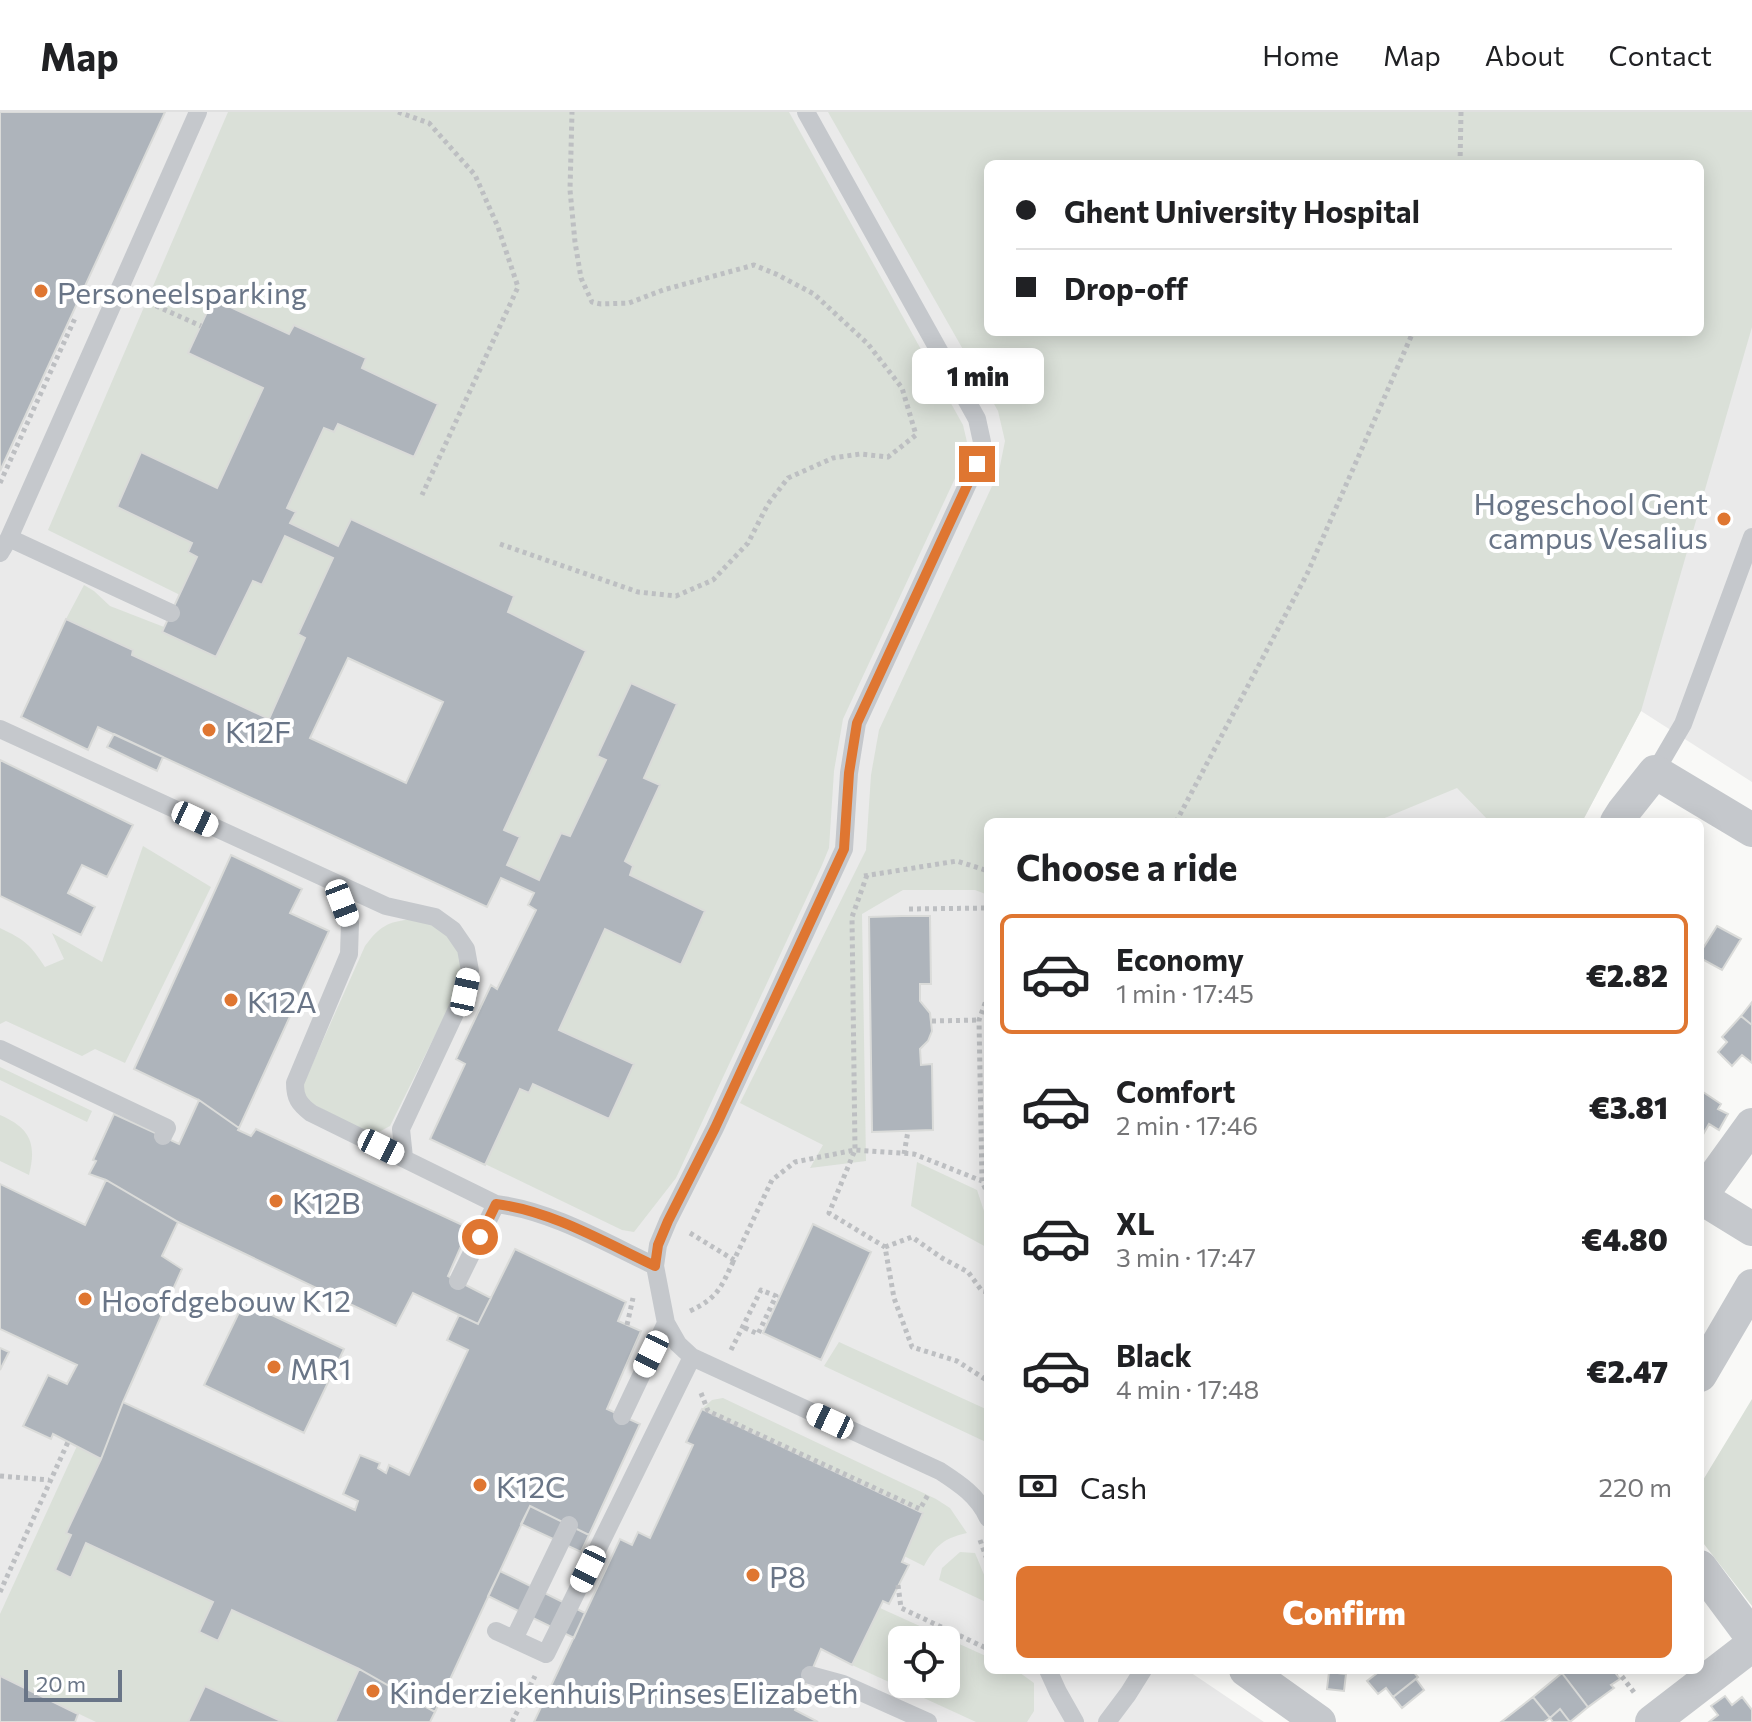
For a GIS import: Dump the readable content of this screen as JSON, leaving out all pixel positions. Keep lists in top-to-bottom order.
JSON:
{
  "places": [
    "Personeelsparking",
    "Hogeschool Gent campus Vesalius",
    "K12F",
    "K12A",
    "K12B",
    "Hoofdgebouw K12",
    "MR1",
    "K12C",
    "P8",
    "Kinderziekenhuis Prinses Elizabeth"
  ],
  "scale_bar": "20 m",
  "page": {
    "header": "Map",
    "nav": [
      "Home",
      "Map",
      "About",
      "Contact"
    ],
    "banner": ["Ghent University Hospital", "Drop-off"],
    "bubble": "1 min",
    "heading": "Choose a ride",
    "list": [
      {
        "name": "Economy",
        "note": "1 min · 17:45",
        "value": "€2.82"
      },
      {
        "name": "Comfort",
        "note": "2 min · 17:46",
        "value": "€3.81"
      },
      {
        "name": "XL",
        "note": "3 min · 17:47",
        "value": "€4.80"
      },
      {
        "name": "Black",
        "note": "4 min · 17:48",
        "value": "€2.47"
      }
    ],
    "pay": ["Cash", "220 m"],
    "buttons": "Confirm",
    "scale": "20 m"
  }
}
